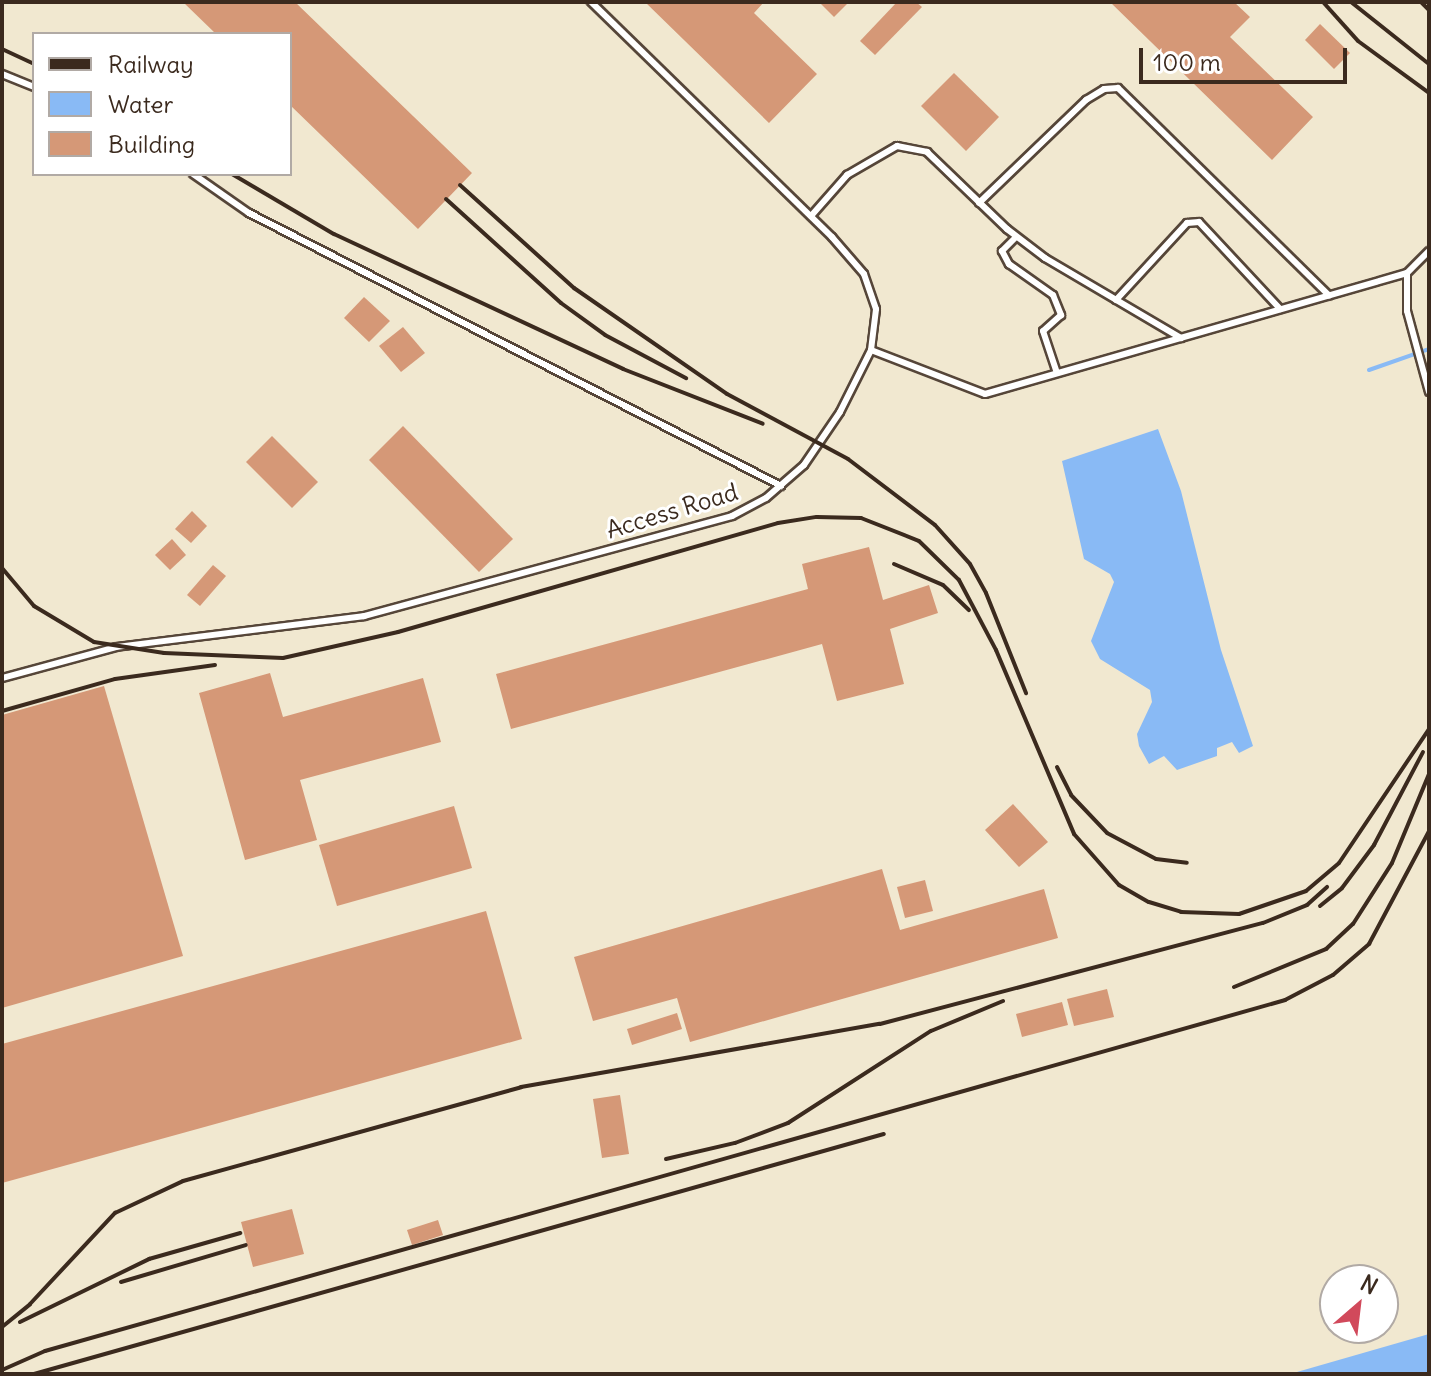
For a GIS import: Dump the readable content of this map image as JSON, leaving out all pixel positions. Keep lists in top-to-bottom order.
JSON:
{
  "streets": {
    "lane": ["Access Road"]
  },
  "legend": ["Railway", "Water", "Building"],
  "scale_bar": "100 m",
  "north": "top right"
}
